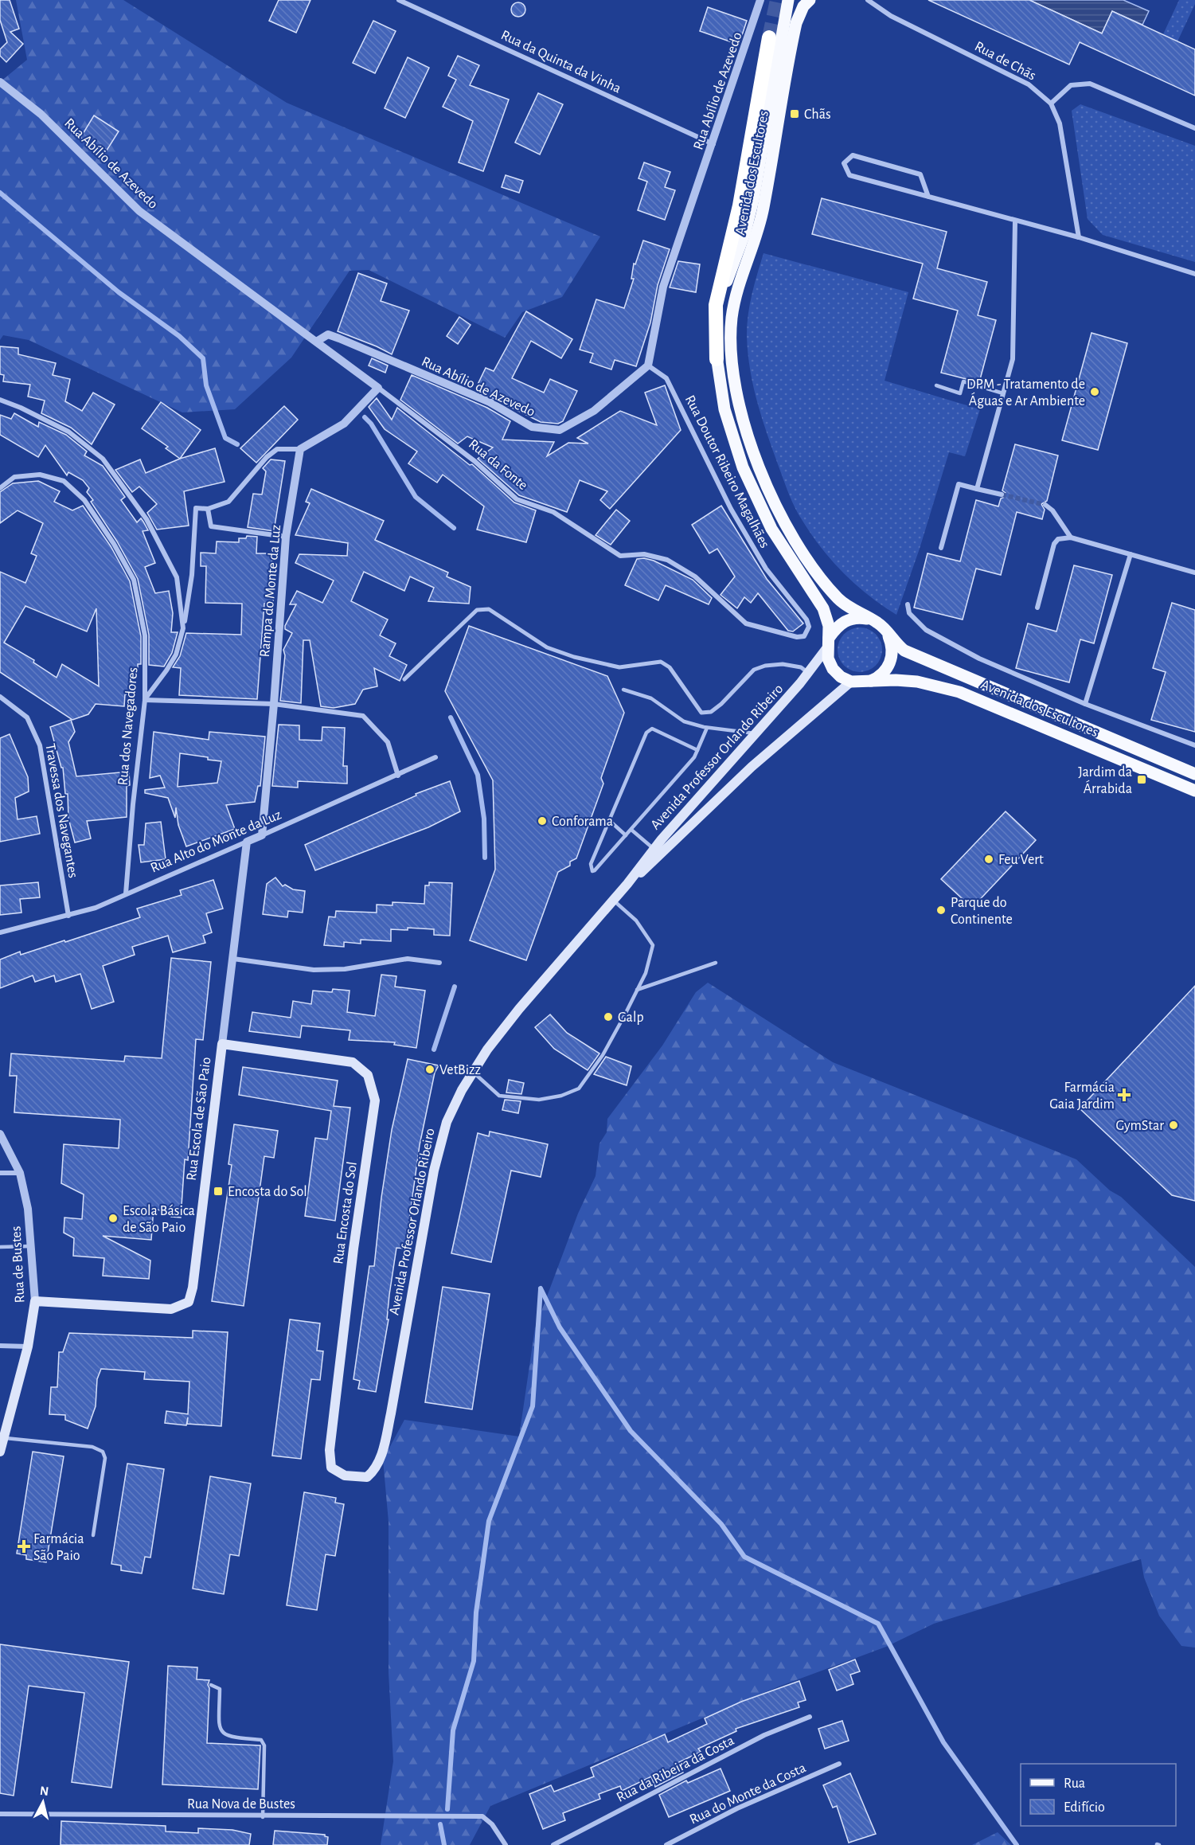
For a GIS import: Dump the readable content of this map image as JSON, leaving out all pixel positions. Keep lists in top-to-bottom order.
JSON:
{
  "streets": {
    "main road": [
      "Avenida dos Escultores",
      "Avenida Professor Orlando Ribeiro",
      "Rua Escola de São Paio",
      "Rua Encosta do Sol",
      "Rua de Bustes"
    ],
    "street": [
      "Rua de Chãs",
      "Rua da Quinta da Vinha",
      "Rua Abílio de Azevedo",
      "Rua da Fonte",
      "Rua Doutor Ribeiro Magalhães",
      "Rampa do Monte da Luz",
      "Rua dos Navegadores",
      "Travessa dos Navegantes",
      "Rua Alto do Monte da Luz",
      "Rua da Ribeira da Costa",
      "Rua do Monte da Costa",
      "Rua Nova de Bustes"
    ]
  },
  "crossings": [
    ["Rua da Quinta da Vinha", "Rua Abílio de Azevedo"],
    ["Rua Abílio de Azevedo", "Rua da Fonte"],
    ["Rua Abílio de Azevedo", "Rua Doutor Ribeiro Magalhães"],
    ["Avenida dos Escultores", "Avenida Professor Orlando Ribeiro"],
    ["Rua da Fonte", "Rua Doutor Ribeiro Magalhães"],
    ["Rampa do Monte da Luz", "Rua Alto do Monte da Luz"],
    ["Rua dos Navegadores", "Rua Alto do Monte da Luz"],
    ["Avenida Professor Orlando Ribeiro", "Rua Encosta do Sol"],
    ["Travessa dos Navegantes", "Rua Alto do Monte da Luz"],
    ["Rua Alto do Monte da Luz", "Rua Escola de São Paio"],
    ["Rua Escola de São Paio", "Rua Encosta do Sol"],
    ["Rua Escola de São Paio", "Rua de Bustes"]
  ],
  "places": {
    "transit": ["Chãs", "Jardim da Árrabida", "Encosta do Sol"],
    "other": [
      "DPM - Tratamento de Águas e Ar Ambiente",
      "Conforama",
      "Feu Vert",
      "Parque do Continente",
      "Galp",
      "VetBizz",
      "GymStar",
      "Escola Básica de São Paio"
    ],
    "health": ["Farmácia Gaia Jardim", "Farmácia São Paio"]
  },
  "legend": ["Rua", "Edifício"],
  "north": "top"
}
